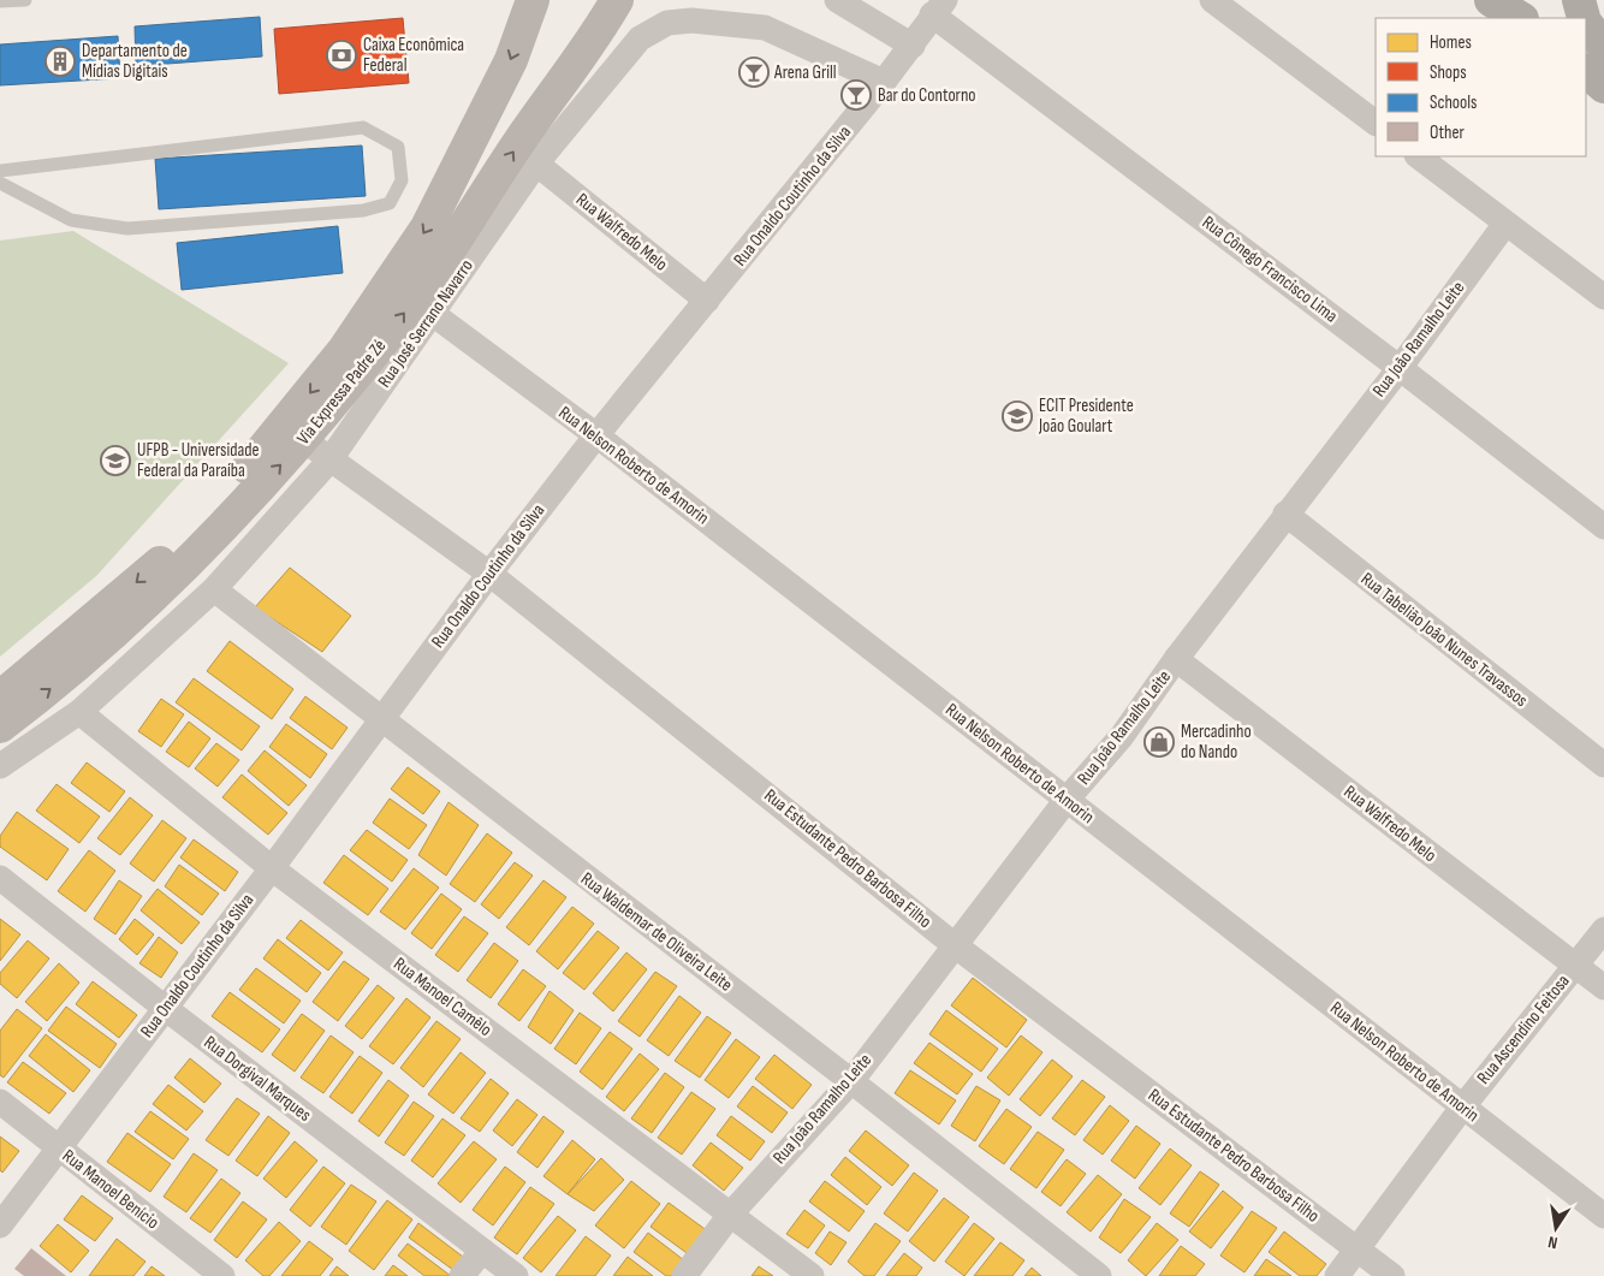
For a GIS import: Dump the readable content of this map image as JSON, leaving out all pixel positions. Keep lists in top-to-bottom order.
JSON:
{
  "streets": {
    "main road": ["Via Expressa Padre Zé"],
    "street": [
      "Rua Onaldo Coutinho da Silva",
      "Rua Walfredo Melo",
      "Rua Cônego Francisco Lima",
      "Rua José Serrano Navarro",
      "Rua João Ramalho Leite",
      "Rua Nelson Roberto de Amorin",
      "Rua Tabelião João Nunes Travassos",
      "Rua Estudante Pedro Barbosa Filho",
      "Rua Waldemar de Oliveira Leite",
      "Rua Manoel Camêlo",
      "Rua Ascendino Feitosa",
      "Rua Dorgival Marques",
      "Rua Manoel Benício"
    ]
  },
  "crossings": [
    ["Rua Onaldo Coutinho da Silva", "Rua Walfredo Melo"],
    ["Rua Onaldo Coutinho da Silva", "Rua Cônego Francisco Lima"],
    ["Rua Onaldo Coutinho da Silva", "Rua José Serrano Navarro"],
    ["Rua Onaldo Coutinho da Silva", "Rua Nelson Roberto de Amorin"],
    ["Rua Onaldo Coutinho da Silva", "Rua Estudante Pedro Barbosa Filho"],
    ["Rua Onaldo Coutinho da Silva", "Rua Waldemar de Oliveira Leite"],
    ["Rua Onaldo Coutinho da Silva", "Rua Manoel Camêlo"],
    ["Rua Onaldo Coutinho da Silva", "Rua Dorgival Marques"],
    ["Rua Onaldo Coutinho da Silva", "Rua Manoel Benício"],
    ["Rua Walfredo Melo", "Rua José Serrano Navarro"],
    ["Rua Walfredo Melo", "Rua João Ramalho Leite"],
    ["Rua Walfredo Melo", "Rua Ascendino Feitosa"],
    ["Rua Cônego Francisco Lima", "Rua João Ramalho Leite"],
    ["Rua José Serrano Navarro", "Rua Nelson Roberto de Amorin"],
    ["Rua José Serrano Navarro", "Rua Estudante Pedro Barbosa Filho"],
    ["Rua José Serrano Navarro", "Rua Waldemar de Oliveira Leite"],
    ["Rua José Serrano Navarro", "Rua Manoel Camêlo"],
    ["Rua João Ramalho Leite", "Rua Nelson Roberto de Amorin"],
    ["Rua João Ramalho Leite", "Rua Tabelião João Nunes Travassos"],
    ["Rua João Ramalho Leite", "Rua Estudante Pedro Barbosa Filho"],
    ["Rua João Ramalho Leite", "Rua Waldemar de Oliveira Leite"],
    ["Rua João Ramalho Leite", "Rua Manoel Camêlo"],
    ["Via Expressa Padre Zé", "Rua Estudante Pedro Barbosa Filho"],
    ["Rua Nelson Roberto de Amorin", "Rua Ascendino Feitosa"],
    ["Rua Estudante Pedro Barbosa Filho", "Rua Ascendino Feitosa"]
  ],
  "places": {
    "bank": ["Caixa Econômica Federal"],
    "building": ["Departamento de Mídias Digitais"],
    "bar": ["Arena Grill", "Bar do Contorno"],
    "school or university": ["ECIT Presidente João Goulart", "UFPB - Universidade Federal da Paraíba"],
    "shop": ["Mercadinho do Nando"]
  },
  "legend": [
    "Homes",
    "Shops",
    "Schools",
    "Other"
  ],
  "north": "bottom"
}
